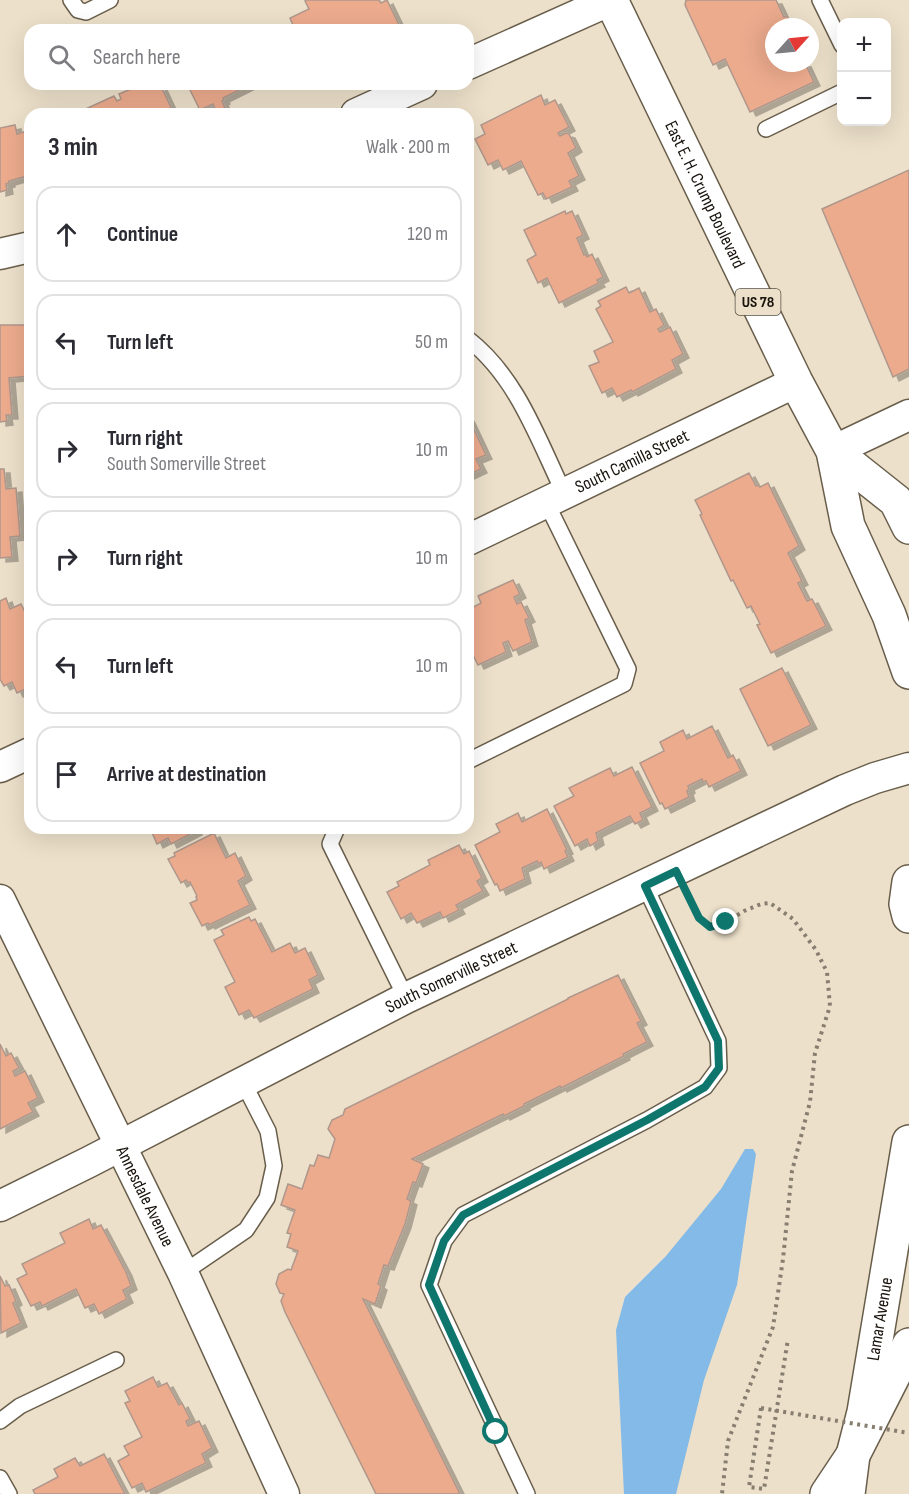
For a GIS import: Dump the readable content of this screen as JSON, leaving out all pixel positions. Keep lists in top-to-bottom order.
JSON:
{
  "streets": {
    "main road": ["East E. H. Crump Boulevard", "US 78", "Lamar Avenue"],
    "street": ["South Camilla Street", "South Somerville Street", "Annesdale Avenue"]
  },
  "crossings": [
    ["East E. H. Crump Boulevard", "South Camilla Street"],
    ["South Somerville Street", "Annesdale Avenue"]
  ],
  "north": "top right",
  "page": {
    "map_buttons": ["+", "−"],
    "search": "Search here",
    "heading": ["3 min", "Walk · 200 m"],
    "list": [
      ["Continue", "120 m"],
      ["Turn left", "50 m"],
      ["Turn right", "South Somerville Street", "10 m"],
      ["Turn right", "10 m"],
      ["Turn left", "10 m"],
      "Arrive at destination"
    ]
  }
}
